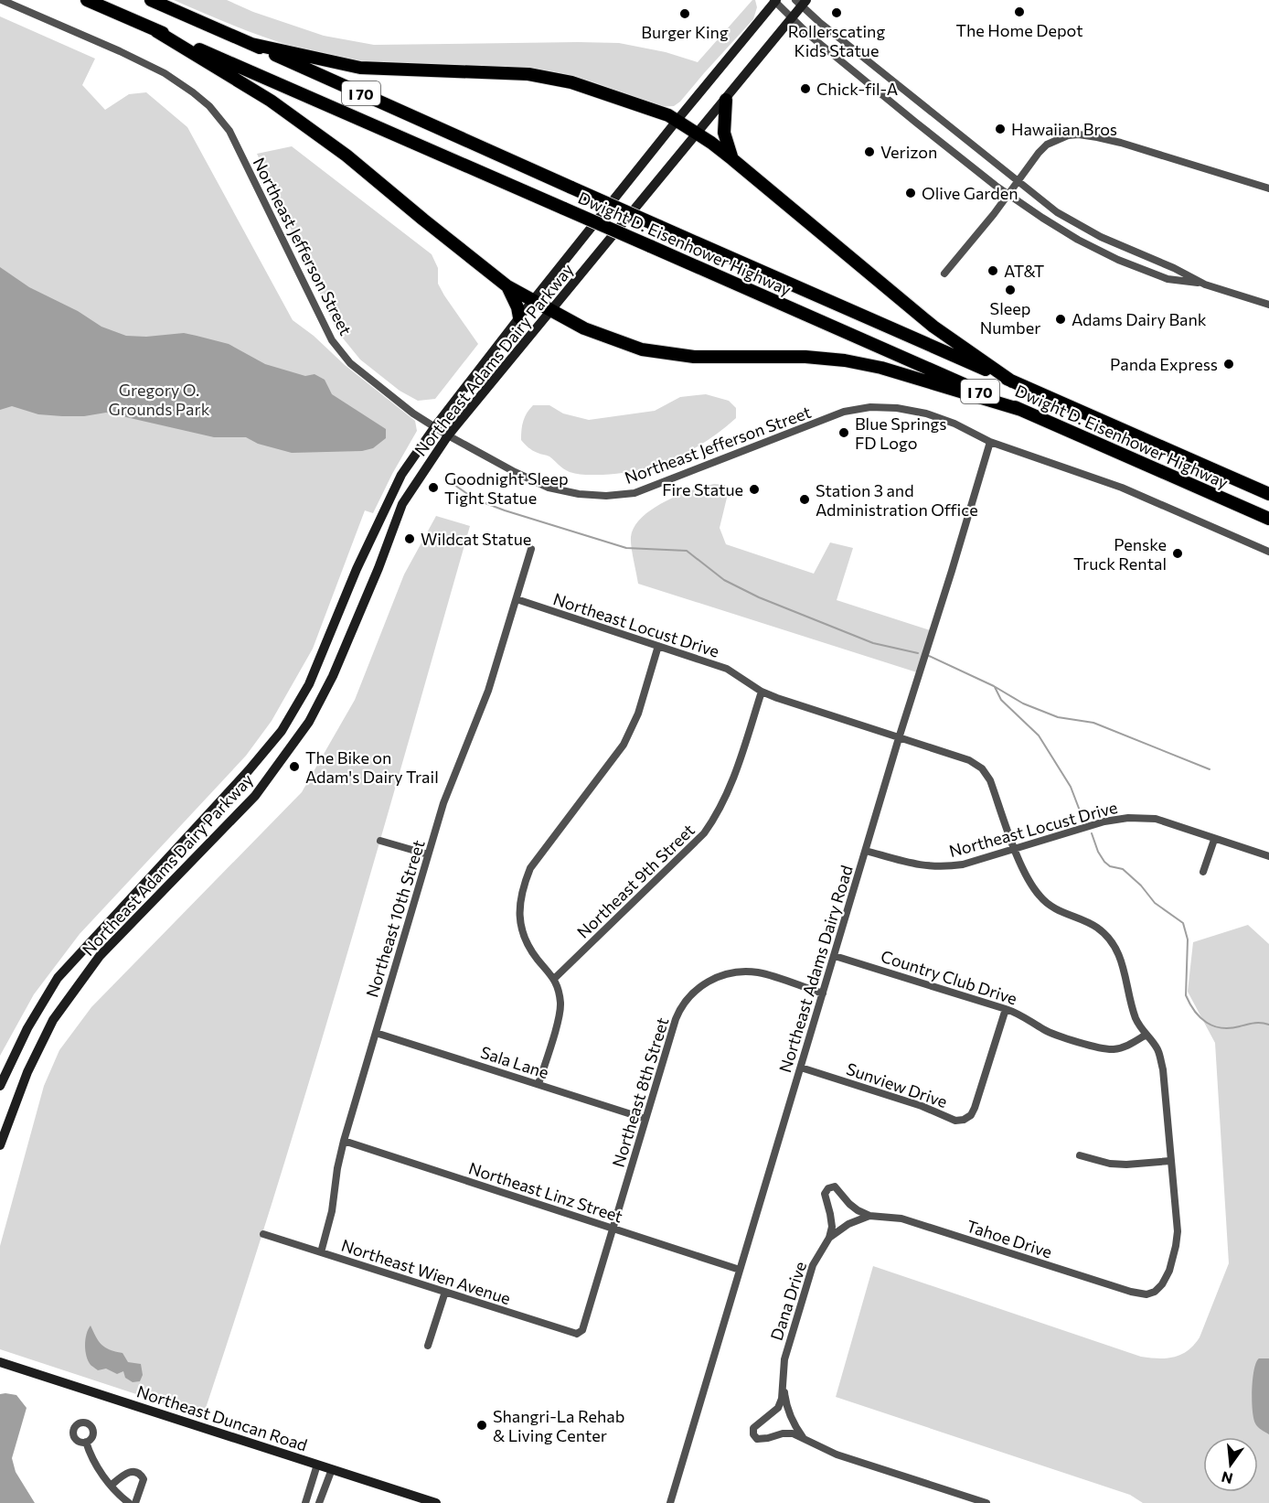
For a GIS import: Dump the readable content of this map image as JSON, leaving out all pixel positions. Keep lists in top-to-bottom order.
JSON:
{
  "streets": {
    "highway": ["I 70", "Dwight D. Eisenhower Highway"],
    "main road": ["Northeast Adams Dairy Parkway", "Northeast Duncan Road"],
    "street": [
      "Northeast Jefferson Street",
      "Northeast Locust Drive",
      "Northeast 9th Street",
      "Northeast 10th Street",
      "Northeast Adams Dairy Road",
      "Country Club Drive",
      "Sala Lane",
      "Sunview Drive",
      "Northeast 8th Street",
      "Northeast Linz Street",
      "Tahoe Drive",
      "Northeast Wien Avenue",
      "Dana Drive"
    ]
  },
  "crossings": [
    ["Northeast Jefferson Street", "Northeast Adams Dairy Parkway"],
    ["Northeast Jefferson Street", "Northeast Adams Dairy Road"],
    ["Northeast Locust Drive", "Northeast 9th Street"],
    ["Northeast Locust Drive", "Northeast 10th Street"],
    ["Northeast Locust Drive", "Northeast Adams Dairy Road"],
    ["Northeast Locust Drive", "Country Club Drive"],
    ["Northeast Locust Drive", "Tahoe Drive"],
    ["Northeast 10th Street", "Sala Lane"],
    ["Northeast 10th Street", "Northeast Linz Street"],
    ["Northeast 10th Street", "Northeast Wien Avenue"],
    ["Northeast Adams Dairy Road", "Country Club Drive"],
    ["Northeast Adams Dairy Road", "Sunview Drive"],
    ["Northeast Adams Dairy Road", "Northeast 8th Street"],
    ["Northeast Adams Dairy Road", "Northeast Linz Street"],
    ["Country Club Drive", "Sunview Drive"],
    ["Sala Lane", "Northeast 8th Street"],
    ["Northeast 8th Street", "Northeast Linz Street"],
    ["Northeast 8th Street", "Northeast Wien Avenue"],
    ["Tahoe Drive", "Dana Drive"]
  ],
  "parks": ["Gregory O. Grounds Park"],
  "places": [
    "The Home Depot",
    "Rollerscating Kids Statue",
    "Burger King",
    "Chick-fil-A",
    "Hawaiian Bros",
    "Verizon",
    "Olive Garden",
    "AT&T",
    "Sleep Number",
    "Adams Dairy Bank",
    "Panda Express",
    "Blue Springs FD Logo",
    "Goodnight Sleep Tight Statue",
    "Fire Statue",
    "Station 3 and Administration Office",
    "Wildcat Statue",
    "Penske Truck Rental",
    "The Bike on Adam's Dairy Trail",
    "Shangri-La Rehab & Living Center"
  ],
  "north": "bottom"
}
